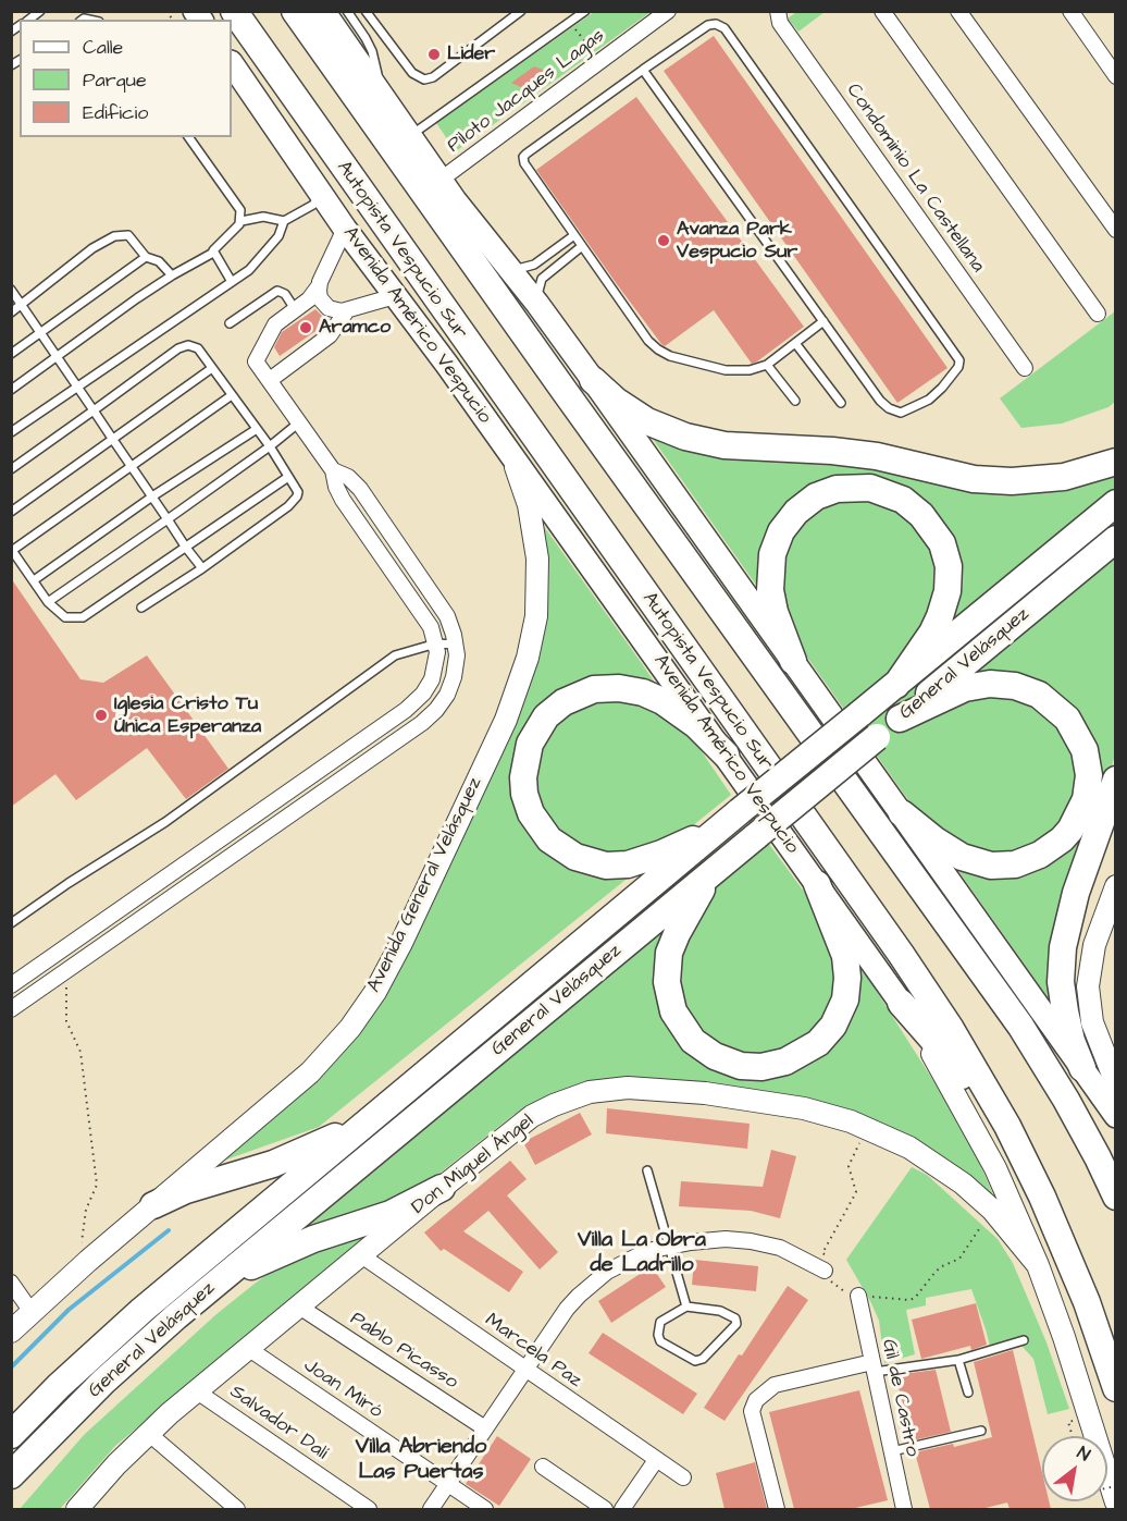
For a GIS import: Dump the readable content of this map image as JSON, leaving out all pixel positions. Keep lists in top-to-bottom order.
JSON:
{
  "streets": {
    "highway": ["Autopista Vespucio Sur", "General Velásquez"],
    "main road": ["Avenida Américo Vespucio", "Avenida General Velásquez", "Don Miguel Ángel"],
    "street": [
      "Piloto Jacques Lagas",
      "Condominio La Castellana",
      "Pablo Picasso",
      "Marcela Paz",
      "Joan Miró",
      "Gil de Castro",
      "Salvador Dalí"
    ]
  },
  "crossings": [
    ["Avenida Américo Vespucio", "Avenida General Velásquez"],
    ["Avenida Américo Vespucio", "Don Miguel Ángel"],
    ["Don Miguel Ángel", "Pablo Picasso"],
    ["Don Miguel Ángel", "Marcela Paz"],
    ["Don Miguel Ángel", "Joan Miró"],
    ["Don Miguel Ángel", "Salvador Dalí"]
  ],
  "districts": ["Villa La Obra de Ladrillo", "Villa Abriendo Las Puertas"],
  "places": [
    "Lider",
    "Avanza Park Vespucio Sur",
    "Aramco",
    "Iglesia Cristo Tu Única Esperanza"
  ],
  "legend": ["Calle", "Parque", "Edificio"],
  "north": "top right"
}
